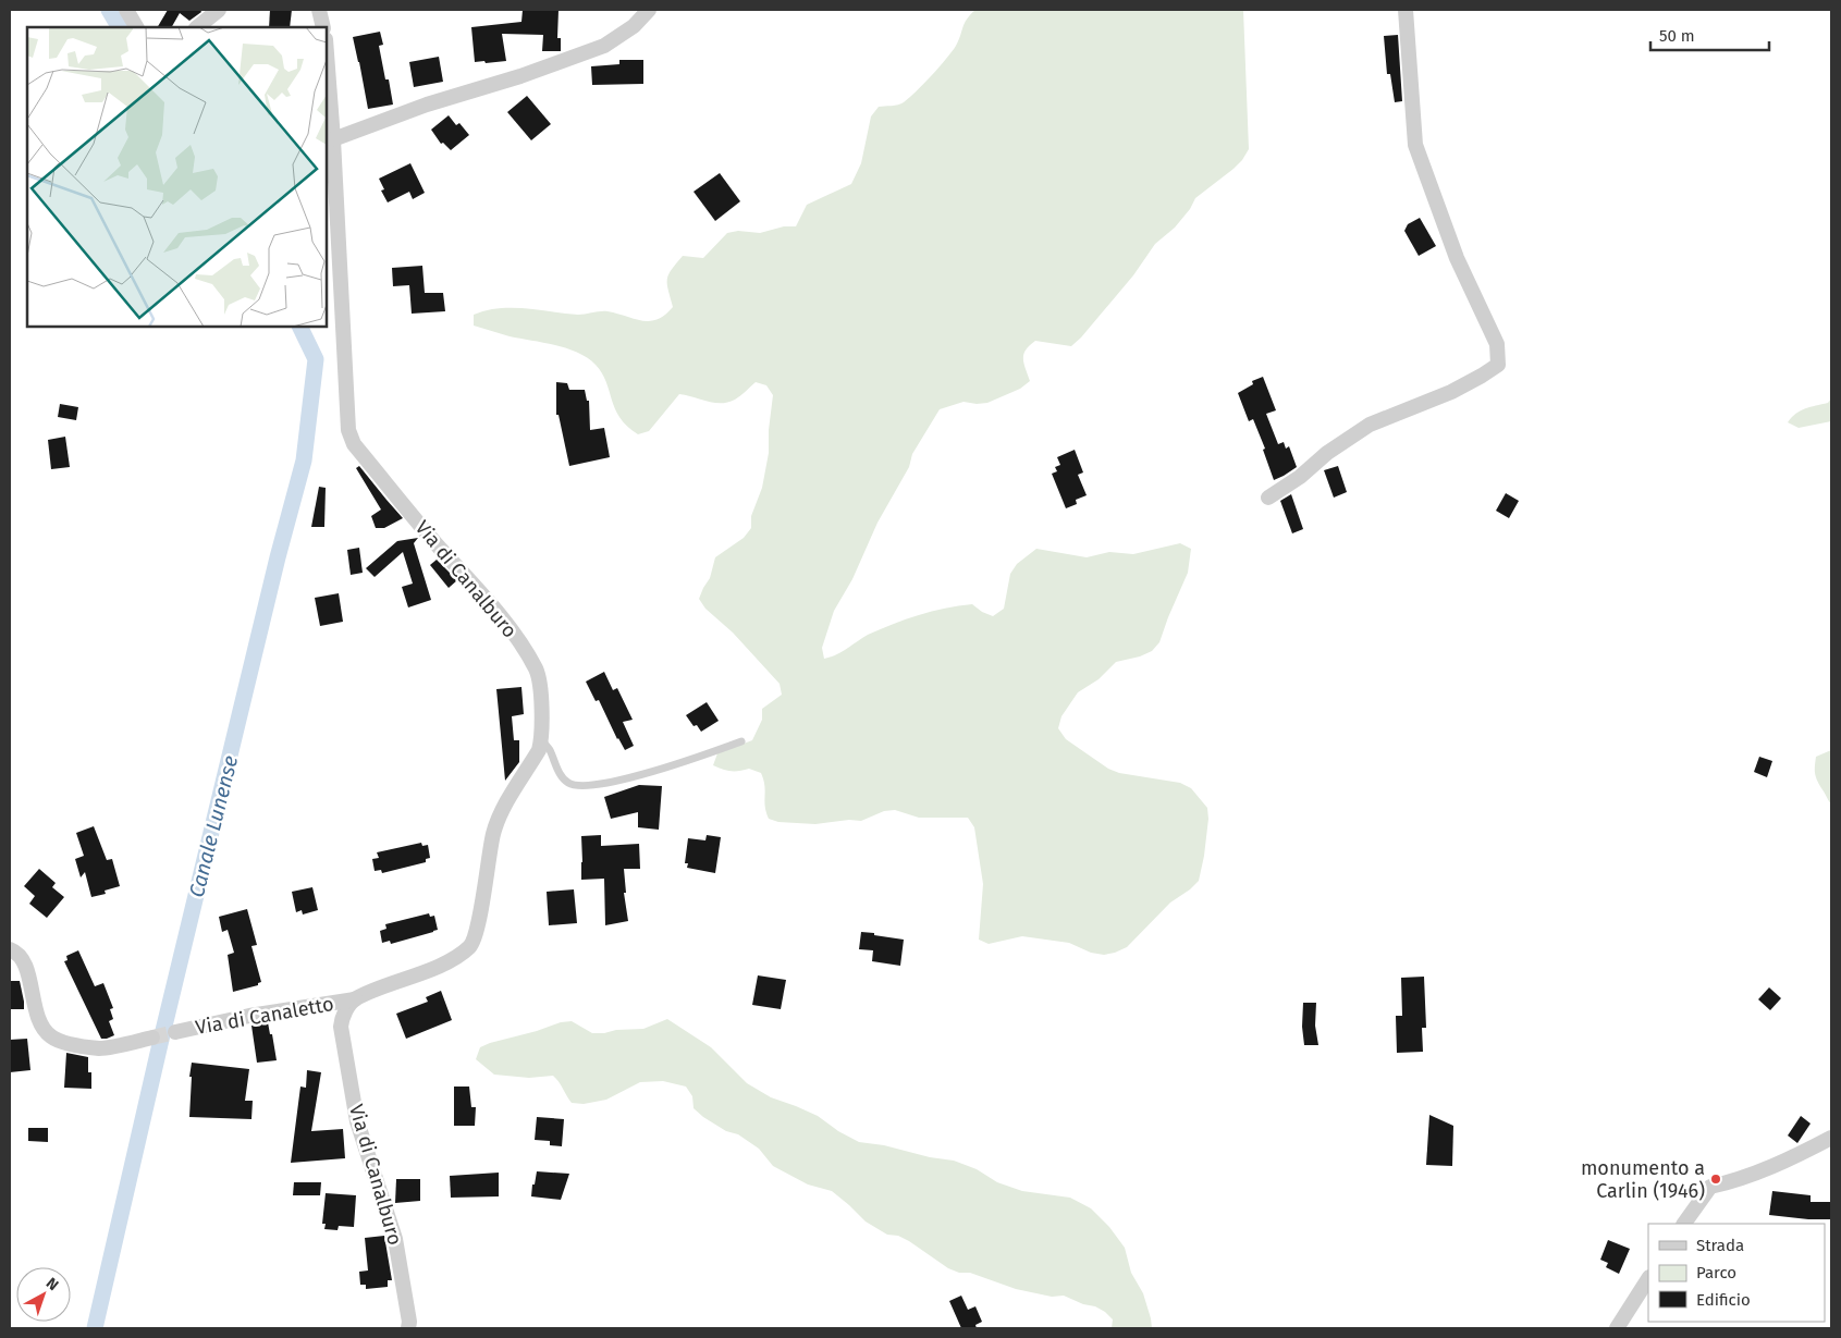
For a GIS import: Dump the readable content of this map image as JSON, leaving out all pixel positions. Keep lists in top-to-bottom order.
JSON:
{
  "streets": {
    "street": ["Via di Canalburo", "Via di Canaletto"]
  },
  "crossings": [
    ["Via di Canalburo", "Via di Canaletto"]
  ],
  "water": ["Canale Lunense"],
  "places": ["monumento a Carlin (1946)"],
  "legend": ["Strada", "Parco", "Edificio"],
  "scale_bar": "50 m",
  "north": "top right"
}
